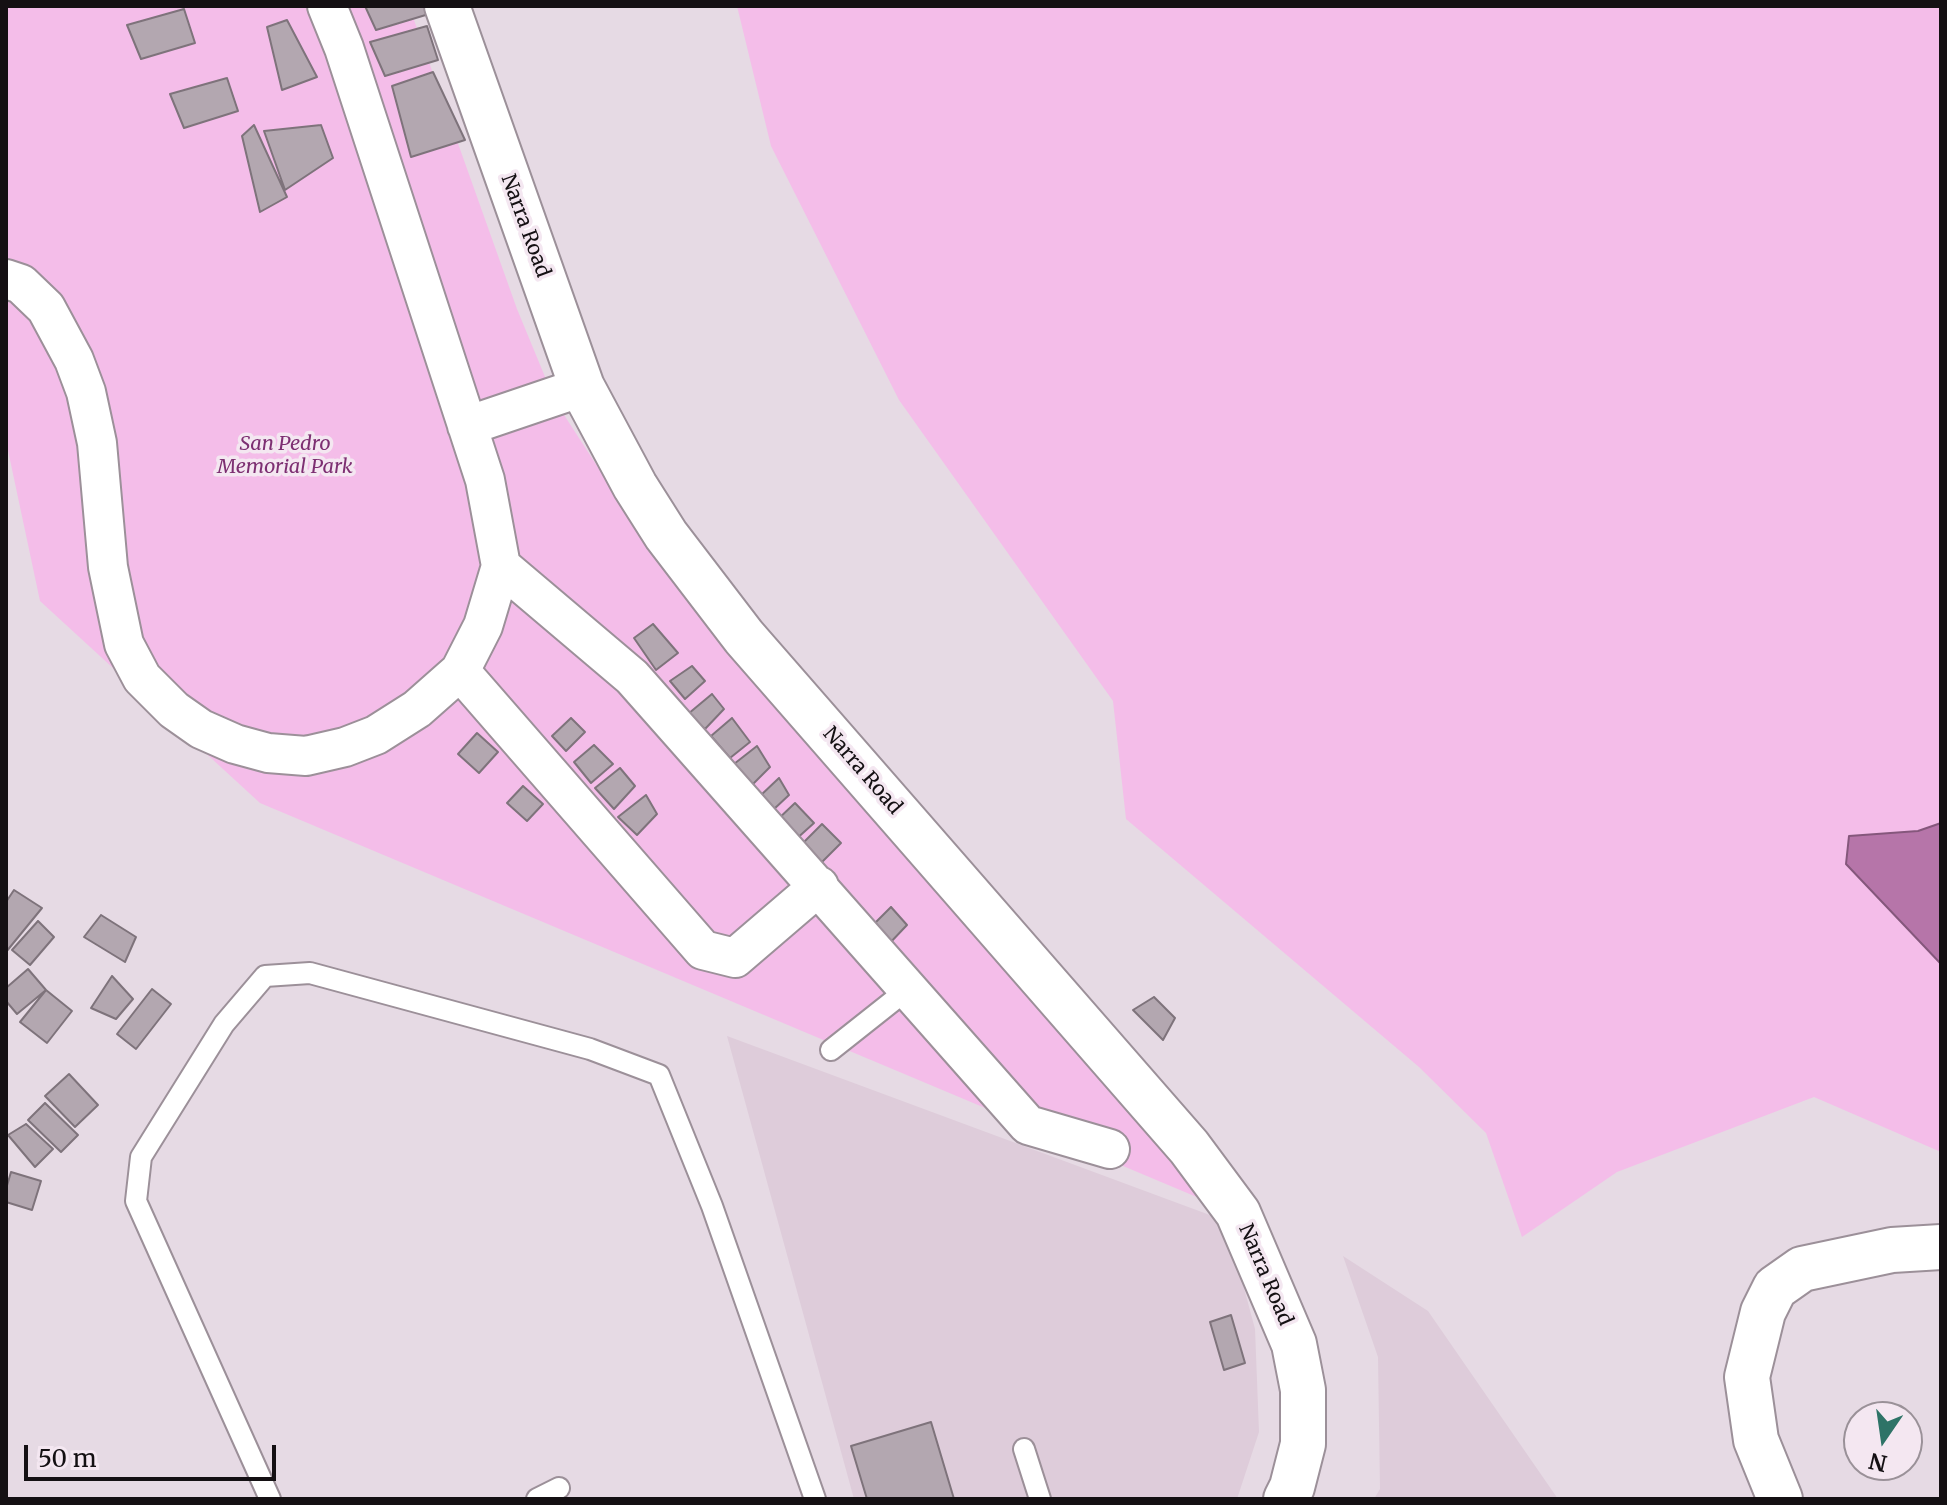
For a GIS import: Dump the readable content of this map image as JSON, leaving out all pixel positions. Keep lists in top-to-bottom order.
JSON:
{
  "streets": {
    "street": ["Narra Road"]
  },
  "parks": ["San Pedro Memorial Park"],
  "scale_bar": "50 m",
  "north": "bottom"
}
